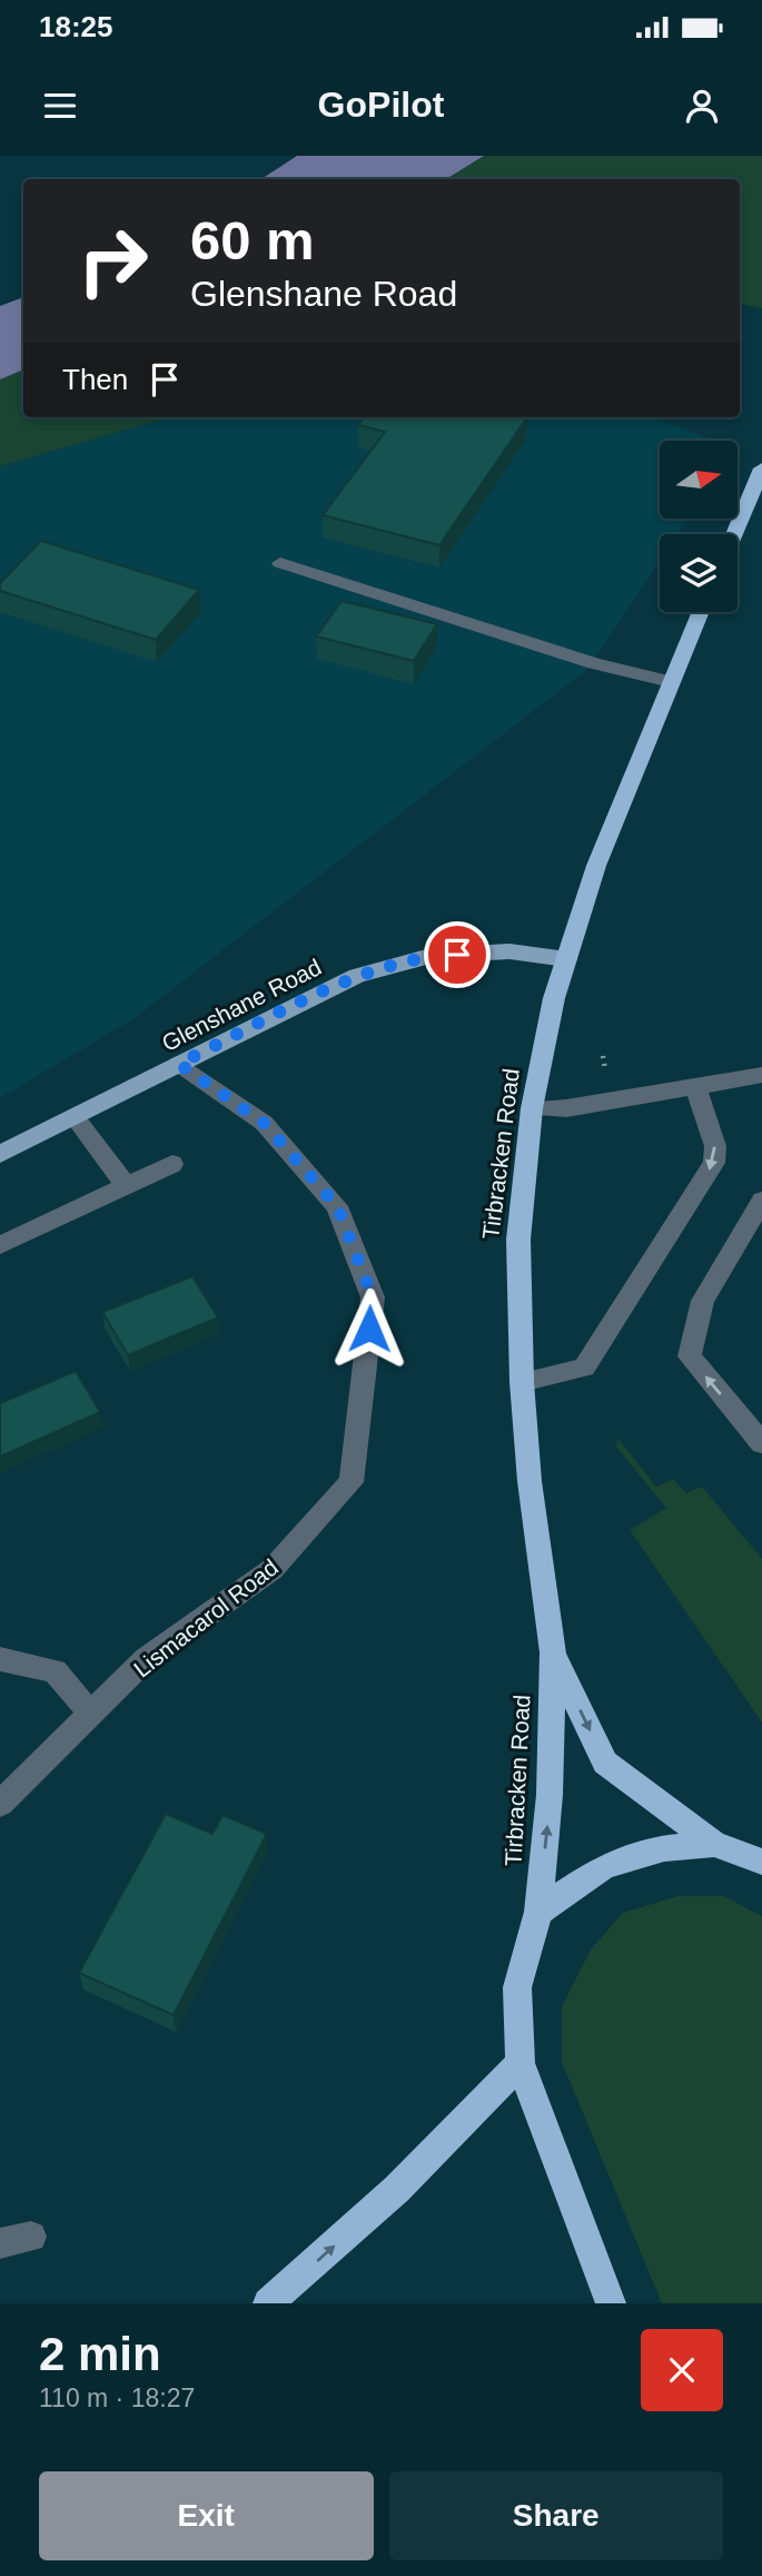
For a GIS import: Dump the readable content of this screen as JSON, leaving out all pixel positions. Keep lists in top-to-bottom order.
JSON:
{
  "streets": {
    "highway": ["Tirbracken Road"],
    "main road": ["Glenshane Road"],
    "street": ["Lismacarol Road"]
  },
  "crossings": [
    ["Glenshane Road", "Tirbracken Road"],
    ["Glenshane Road", "Lismacarol Road"]
  ],
  "north": "right",
  "page": {
    "status": "18:25",
    "header": "GoPilot",
    "turn": ["60 m", "Glenshane Road"],
    "then": "Then",
    "heading": ["2 min", "110 m · 18:27"],
    "buttons": ["Exit", "Share"]
  }
}
